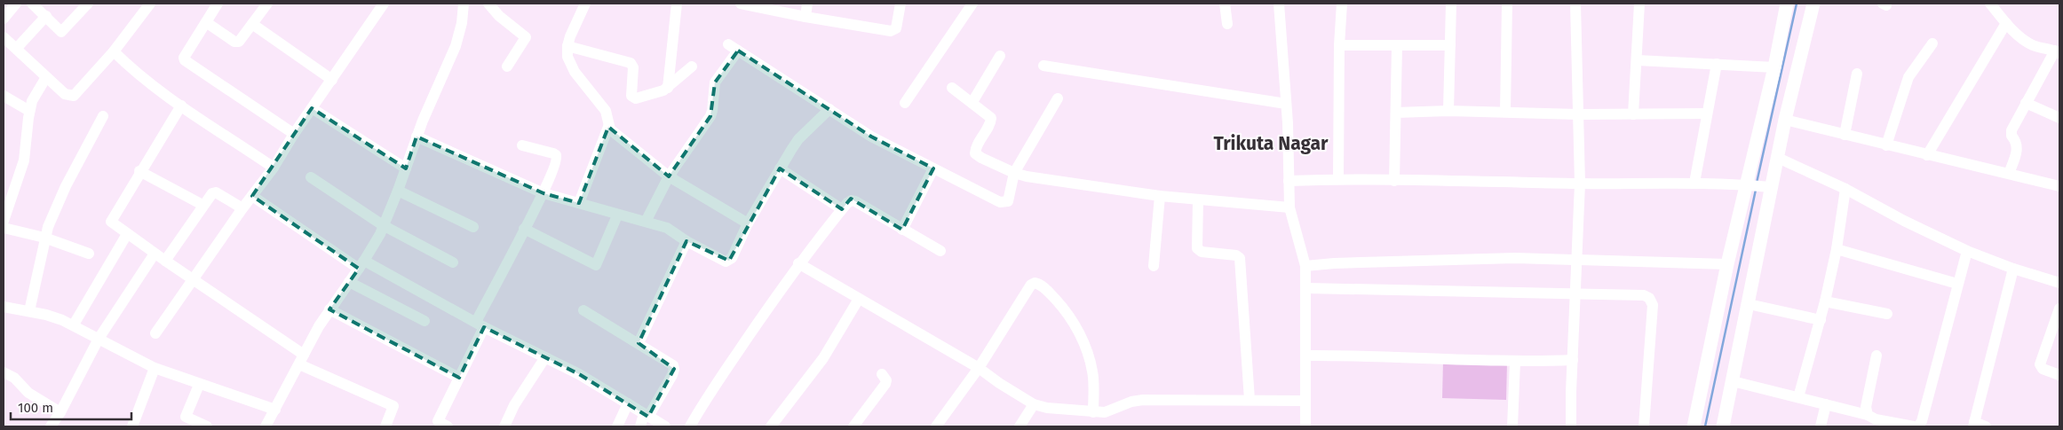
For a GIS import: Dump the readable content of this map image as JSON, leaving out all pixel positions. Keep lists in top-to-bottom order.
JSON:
{
  "districts": ["Trikuta Nagar"],
  "scale_bar": "100 m"
}
